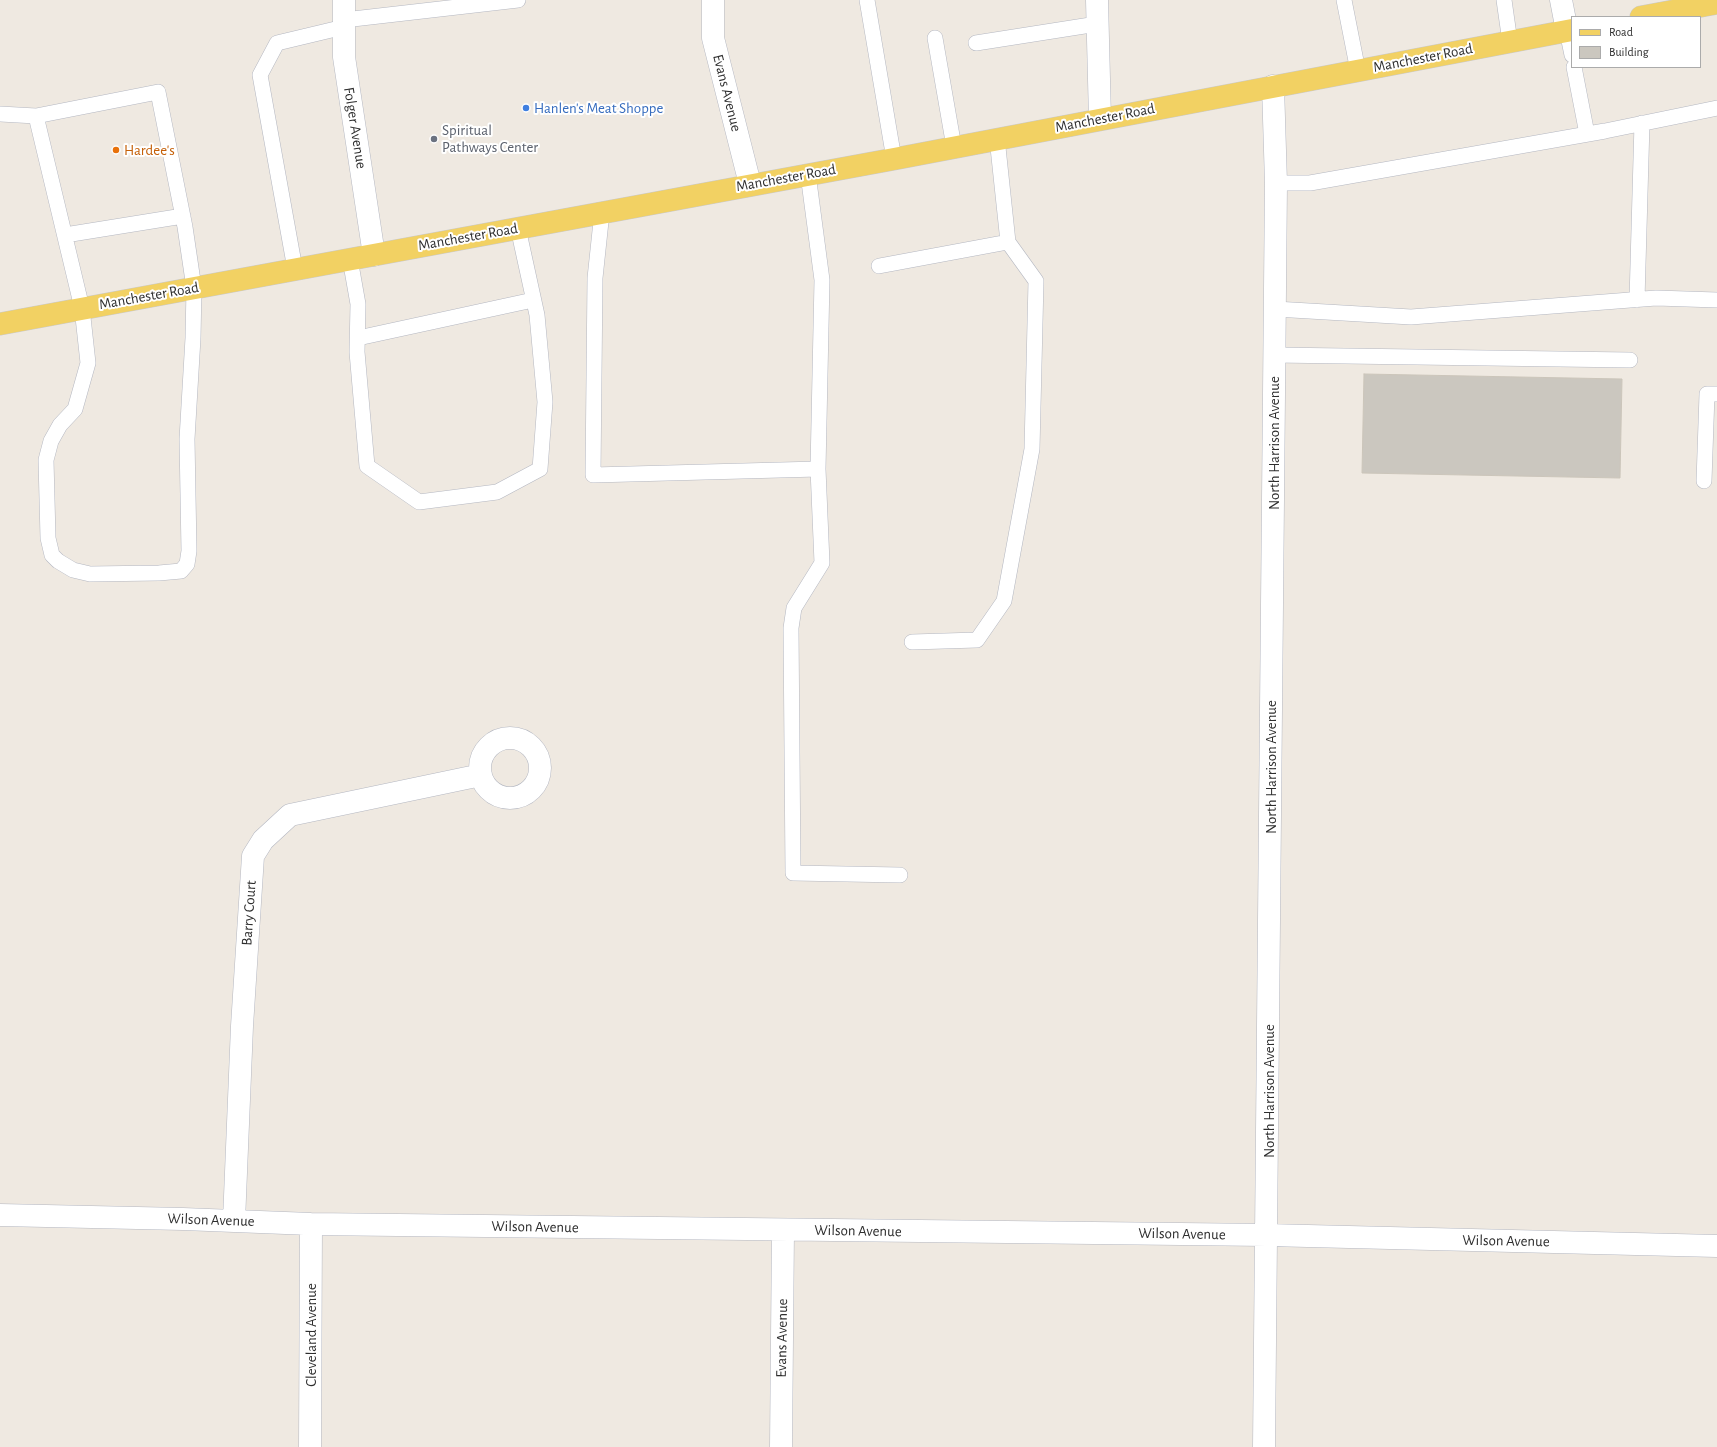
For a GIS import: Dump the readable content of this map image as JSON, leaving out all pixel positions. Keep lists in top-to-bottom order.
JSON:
{
  "streets": {
    "main road": ["Manchester Road"],
    "street": [
      "Evans Avenue",
      "Folger Avenue",
      "North Harrison Avenue",
      "Barry Court",
      "Wilson Avenue",
      "Cleveland Avenue"
    ]
  },
  "crossings": [
    ["Manchester Road", "Evans Avenue"],
    ["Manchester Road", "Folger Avenue"],
    ["Manchester Road", "North Harrison Avenue"],
    ["Evans Avenue", "Wilson Avenue"],
    ["North Harrison Avenue", "Wilson Avenue"],
    ["Barry Court", "Wilson Avenue"],
    ["Wilson Avenue", "Cleveland Avenue"]
  ],
  "places": ["Hanlen's Meat Shoppe", "Spiritual Pathways Center", "Hardee's"],
  "legend": ["Road", "Building"]
}
